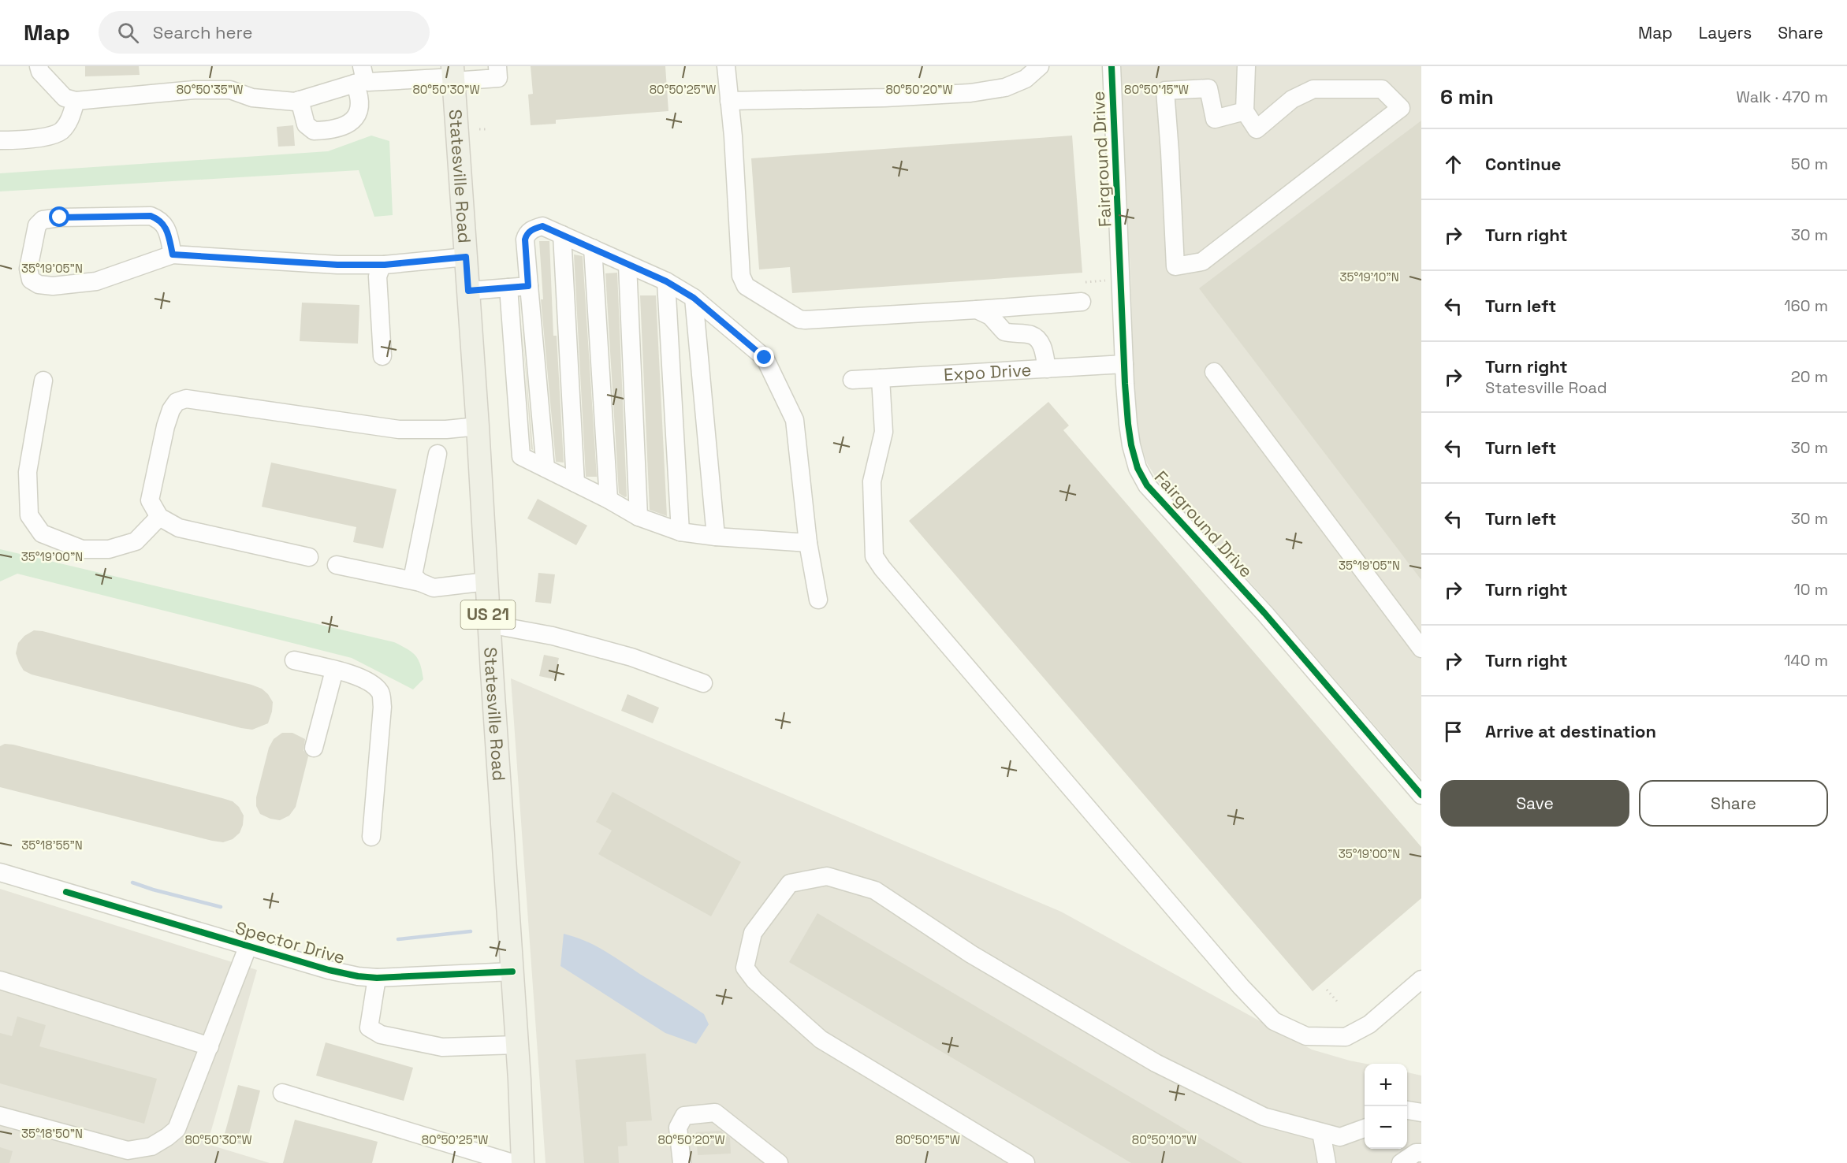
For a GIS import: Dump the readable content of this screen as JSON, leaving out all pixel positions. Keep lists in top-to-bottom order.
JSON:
{
  "streets": {
    "main road": ["Statesville Road", "US 21"],
    "street": ["Fairground Drive", "Expo Drive", "Spector Drive"]
  },
  "crossings": [
    ["Fairground Drive", "Expo Drive"],
    ["Statesville Road", "Spector Drive"]
  ],
  "page": {
    "header": "Map",
    "search": "Search here",
    "nav": ["Map", "Layers", "Share"],
    "heading": ["6 min", "Walk · 470 m"],
    "list": [
      ["Continue", "50 m"],
      ["Turn right", "30 m"],
      ["Turn left", "160 m"],
      ["Turn right", "Statesville Road", "20 m"],
      ["Turn left", "30 m"],
      ["Turn left", "30 m"],
      ["Turn right", "10 m"],
      ["Turn right", "140 m"],
      "Arrive at destination"
    ],
    "buttons": ["Save", "Share"],
    "map_buttons": ["+", "−"]
  },
  "coordinates": [
    "80°50'35\"W",
    "80°50'30\"W",
    "80°50'25\"W",
    "80°50'20\"W",
    "80°50'15\"W",
    "35°19'05\"N",
    "35°19'10\"N",
    "35°19'00\"N",
    "35°18'55\"N",
    "35°18'50\"N",
    "80°50'10\"W"
  ]
}
